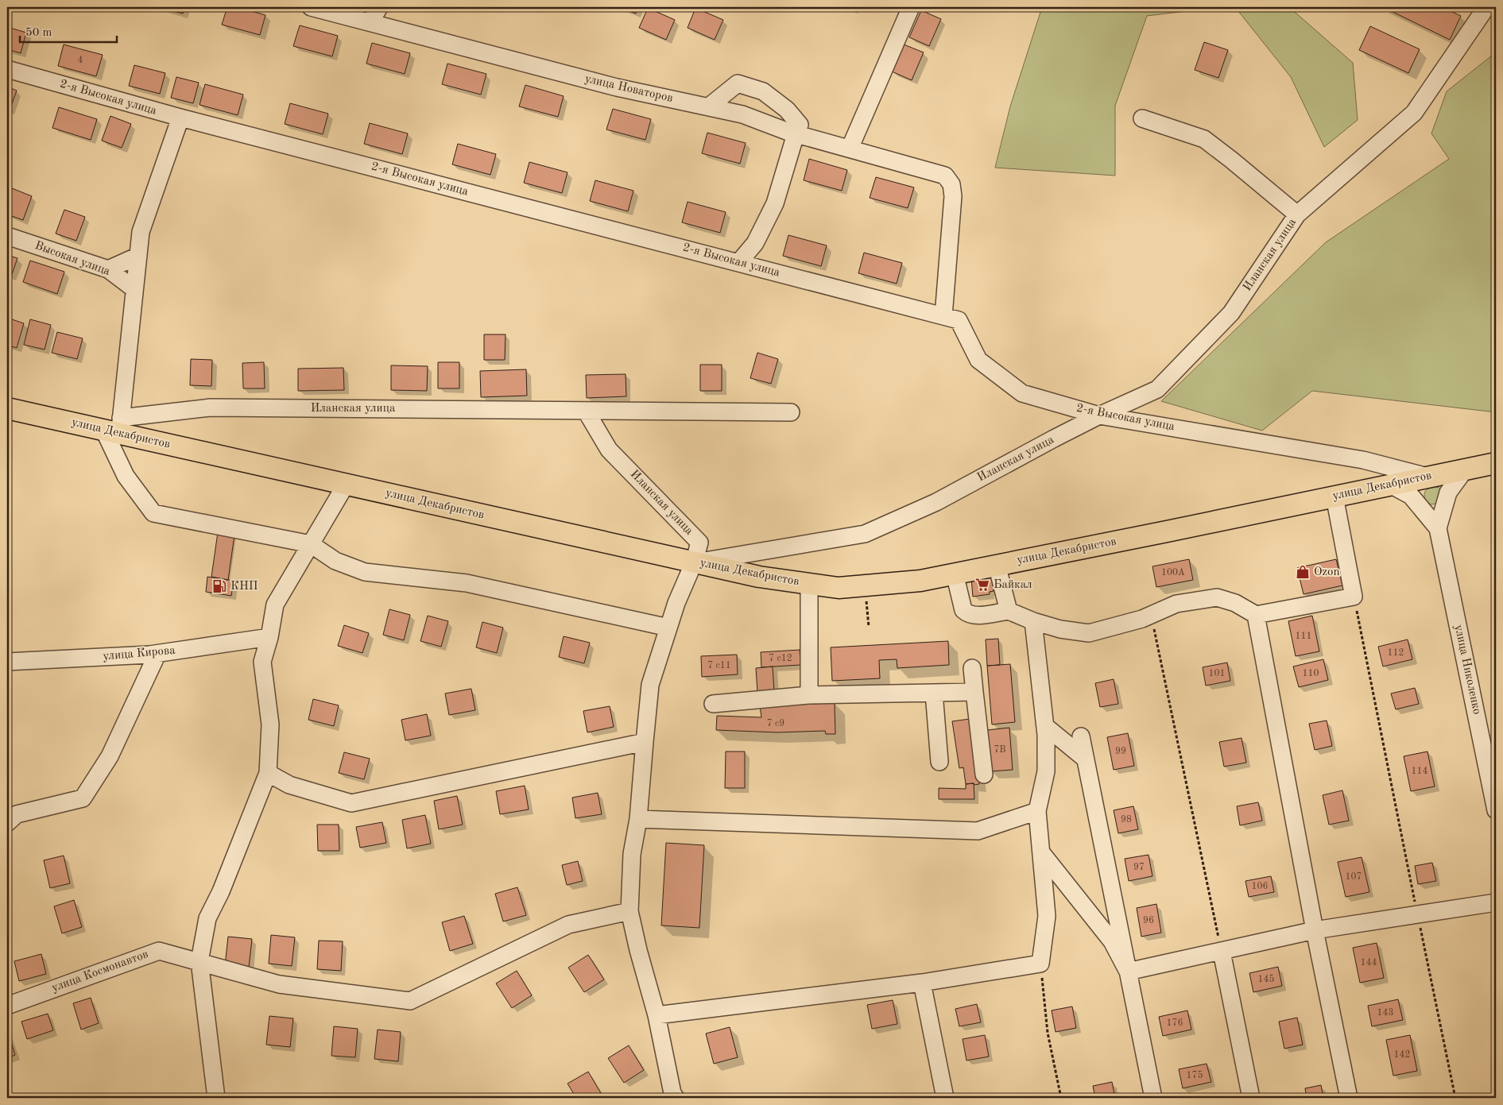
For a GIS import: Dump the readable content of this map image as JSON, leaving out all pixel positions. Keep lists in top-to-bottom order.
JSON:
{
  "streets": {
    "main road": ["улица Декабристов"],
    "street": [
      "улица Новаторов",
      "2-я Высокая улица",
      "Иланская улица",
      "Высокая улица",
      "улица Кирова",
      "улица Николенко",
      "улица Космонавтов"
    ]
  },
  "crossings": [
    ["улица Новаторов", "2-я Высокая улица"],
    ["2-я Высокая улица", "Иланская улица"],
    ["2-я Высокая улица", "улица Декабристов"],
    ["Иланская улица", "улица Декабристов"]
  ],
  "places": {
    "shop": ["Ozon"],
    "supermarket": ["Байкал"],
    "fuel station": ["КНП"]
  },
  "house_numbers": [
    "4",
    "100А",
    "111",
    "112",
    "7 с12",
    "7 с11",
    "101",
    "110",
    "7 с9",
    "7В",
    "99",
    "114",
    "98",
    "97",
    "107",
    "106",
    "96",
    "144",
    "145",
    "143",
    "176",
    "142",
    "175"
  ],
  "scale_bar": "50 m"
}
